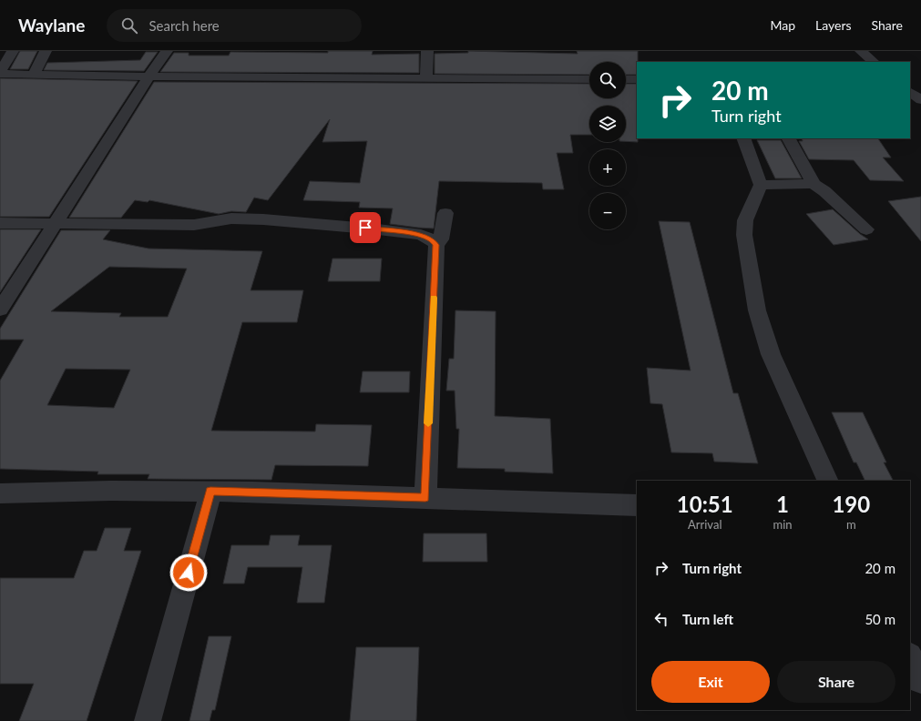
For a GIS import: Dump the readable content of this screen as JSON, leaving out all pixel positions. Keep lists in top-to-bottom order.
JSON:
{
  "page": {
    "header": "Waylane",
    "search": "Search here",
    "nav": ["Map", "Layers", "Share"],
    "map_buttons": ["+", "−"],
    "turn": ["20 m", "Turn right"],
    "eta": [
      "10:51",
      "Arrival",
      "1",
      "min",
      "190",
      "m"
    ],
    "list": [
      {
        "name": "Turn right",
        "value": "20 m"
      },
      {
        "name": "Turn left",
        "value": "50 m"
      }
    ],
    "buttons": ["Exit", "Share"]
  }
}
